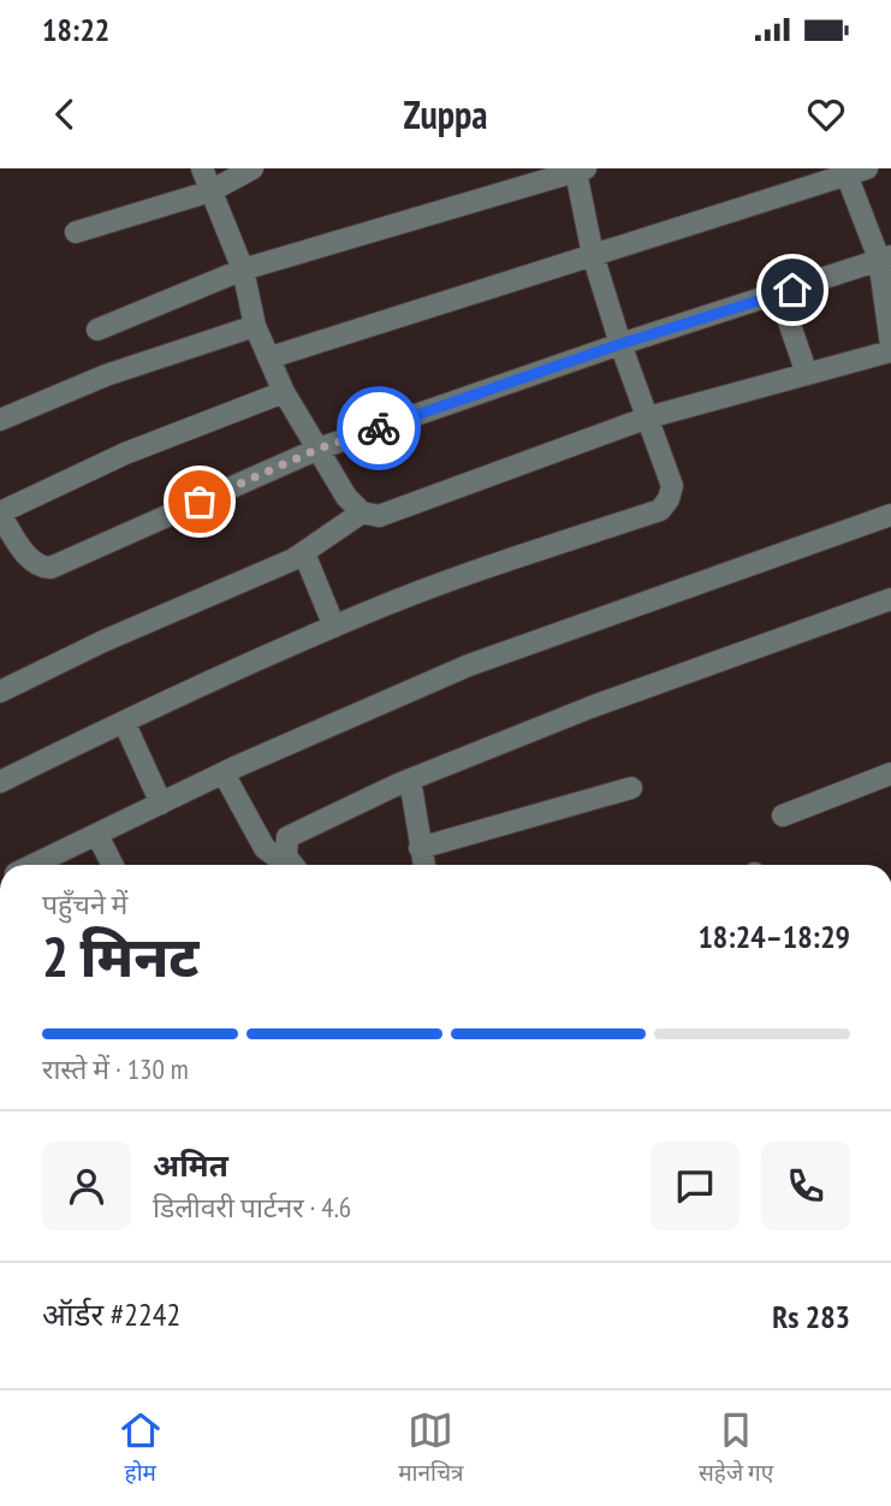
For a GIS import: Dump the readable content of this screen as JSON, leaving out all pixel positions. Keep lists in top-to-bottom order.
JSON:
{
  "page": {
    "status": "18:22",
    "header": "Zuppa",
    "heading": ["2 मिनट", "पहुँचने में", "18:24–18:29"],
    "panel": [
      "अमित",
      "डिलीवरी पार्टनर · 4.6",
      "ऑर्डर #2242",
      "Rs 283"
    ],
    "bar": "रास्ते में · 130 m",
    "tabs": ["होम", "मानचित्र", "सहेजे गए"]
  }
}
